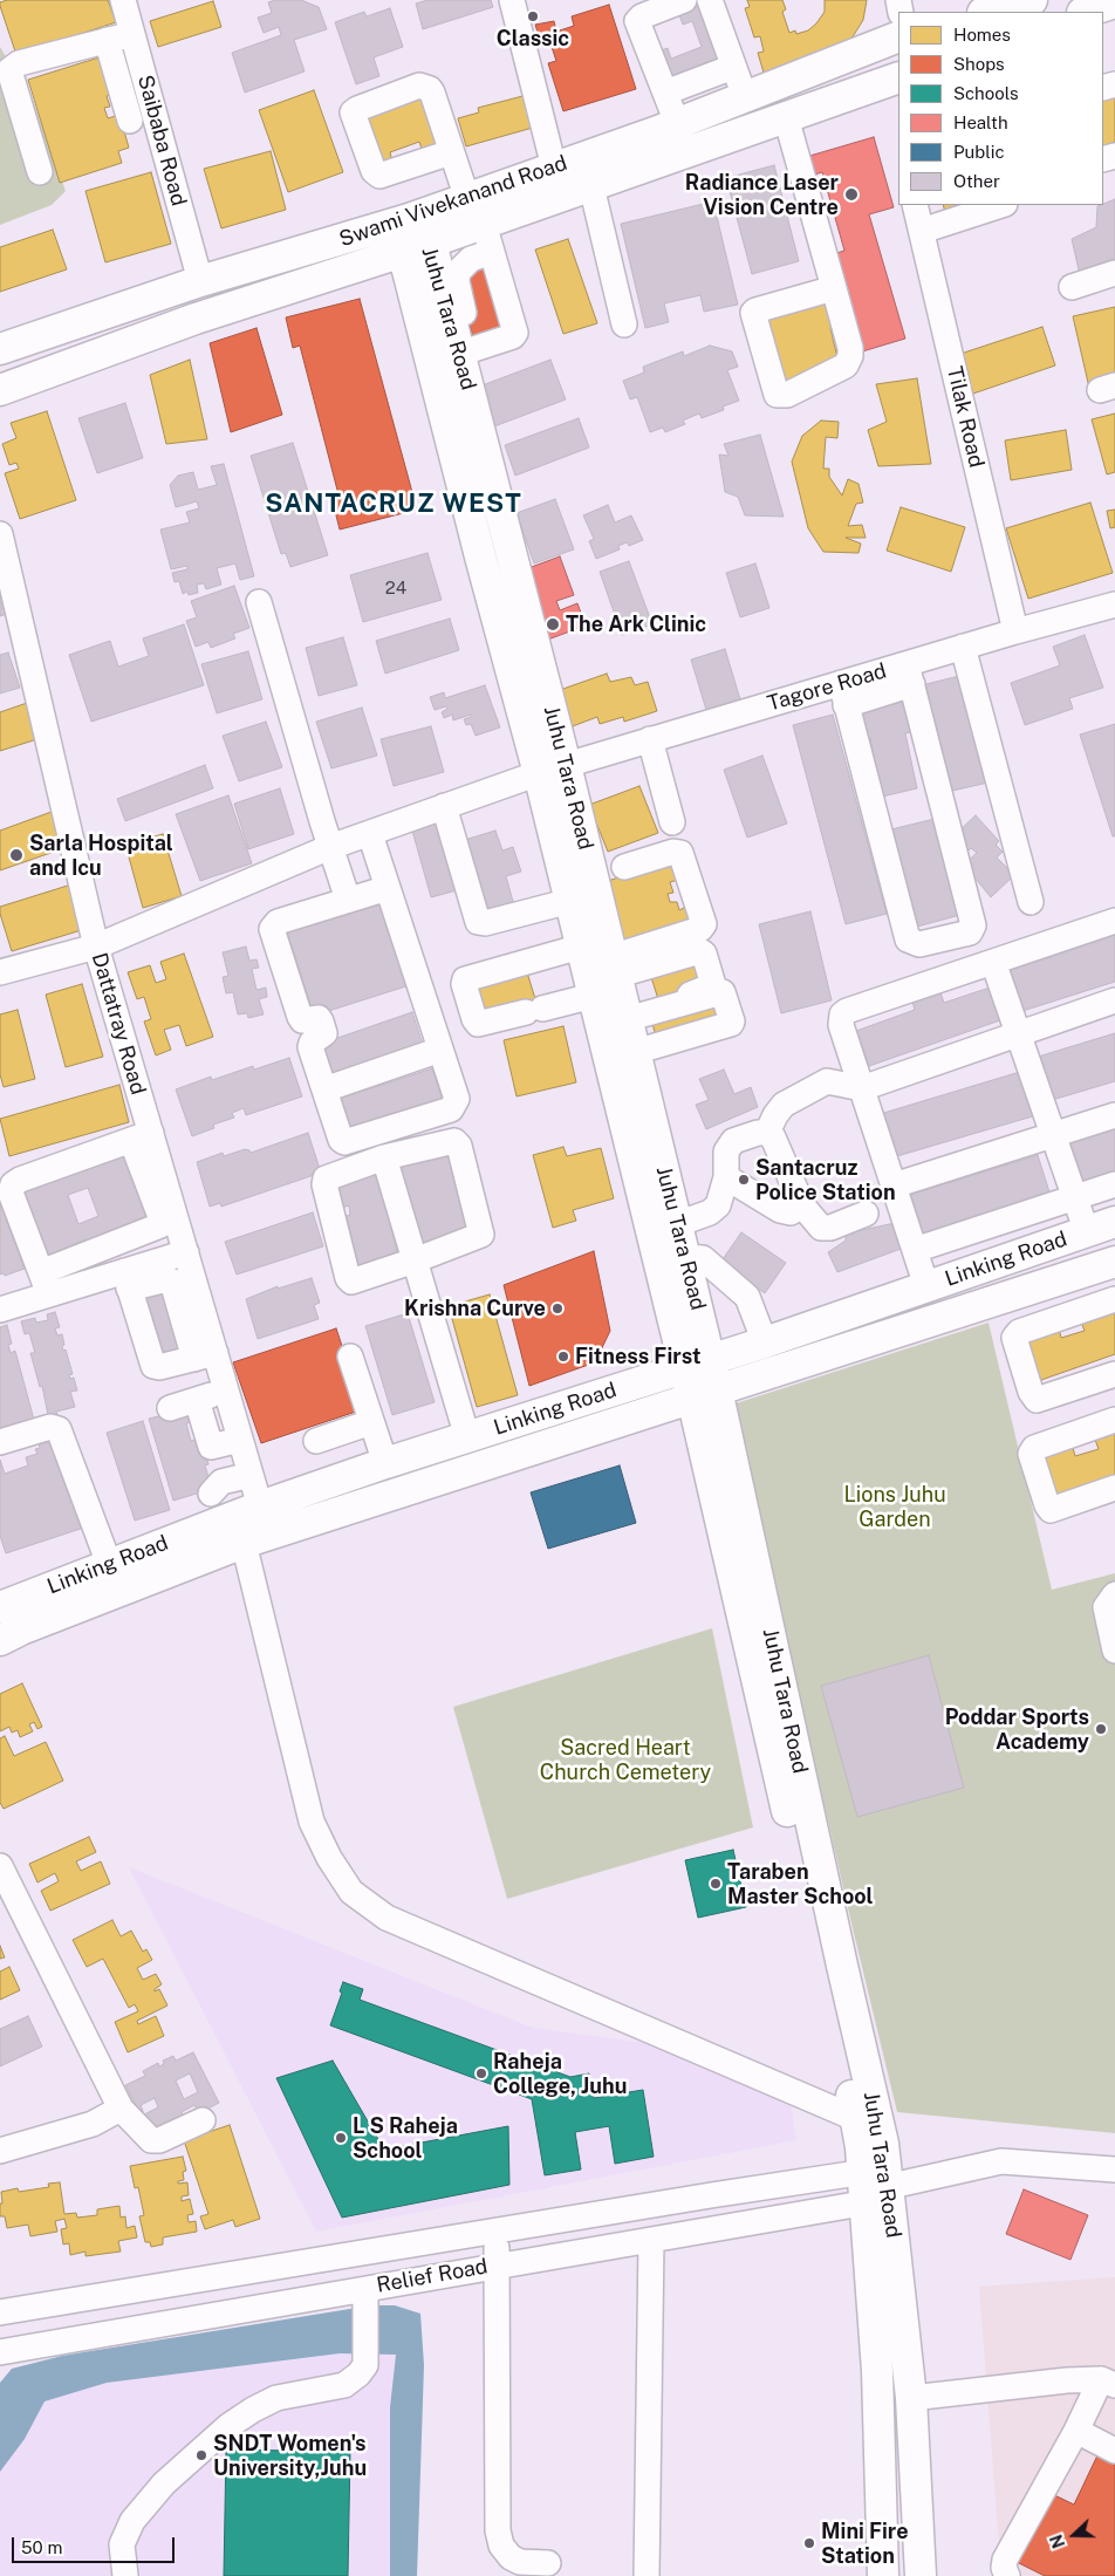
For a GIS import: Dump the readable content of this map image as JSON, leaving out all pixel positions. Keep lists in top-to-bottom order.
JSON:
{
  "streets": {
    "main road": ["Swami Vivekanand Road", "Juhu Tara Road", "Linking Road"],
    "street": [
      "Saibaba Road",
      "Tilak Road",
      "Tagore Road",
      "Dattatray Road",
      "Relief Road"
    ]
  },
  "crossings": [
    ["Saibaba Road", "Swami Vivekanand Road"],
    ["Swami Vivekanand Road", "Juhu Tara Road"],
    ["Juhu Tara Road", "Tagore Road"],
    ["Juhu Tara Road", "Linking Road"],
    ["Juhu Tara Road", "Relief Road"],
    ["Tilak Road", "Tagore Road"],
    ["Tagore Road", "Dattatray Road"],
    ["Dattatray Road", "Linking Road"]
  ],
  "districts": ["SANTACRUZ WEST"],
  "parks": ["Lions Juhu Garden", "Sacred Heart Church Cemetery"],
  "places": [
    "Classic",
    "Radiance Laser Vision Centre",
    "The Ark Clinic",
    "Sarla Hospital and Icu",
    "Santacruz Police Station",
    "Krishna Curve",
    "Fitness First",
    "Poddar Sports Academy",
    "Taraben Master School",
    "Raheja College, Juhu",
    "L S Raheja School",
    "SNDT Women's University,Juhu",
    "Mini Fire Station"
  ],
  "house_numbers": ["24"],
  "legend": [
    "Homes",
    "Shops",
    "Schools",
    "Health",
    "Public",
    "Other"
  ],
  "scale_bar": "50 m",
  "north": "left"
}
